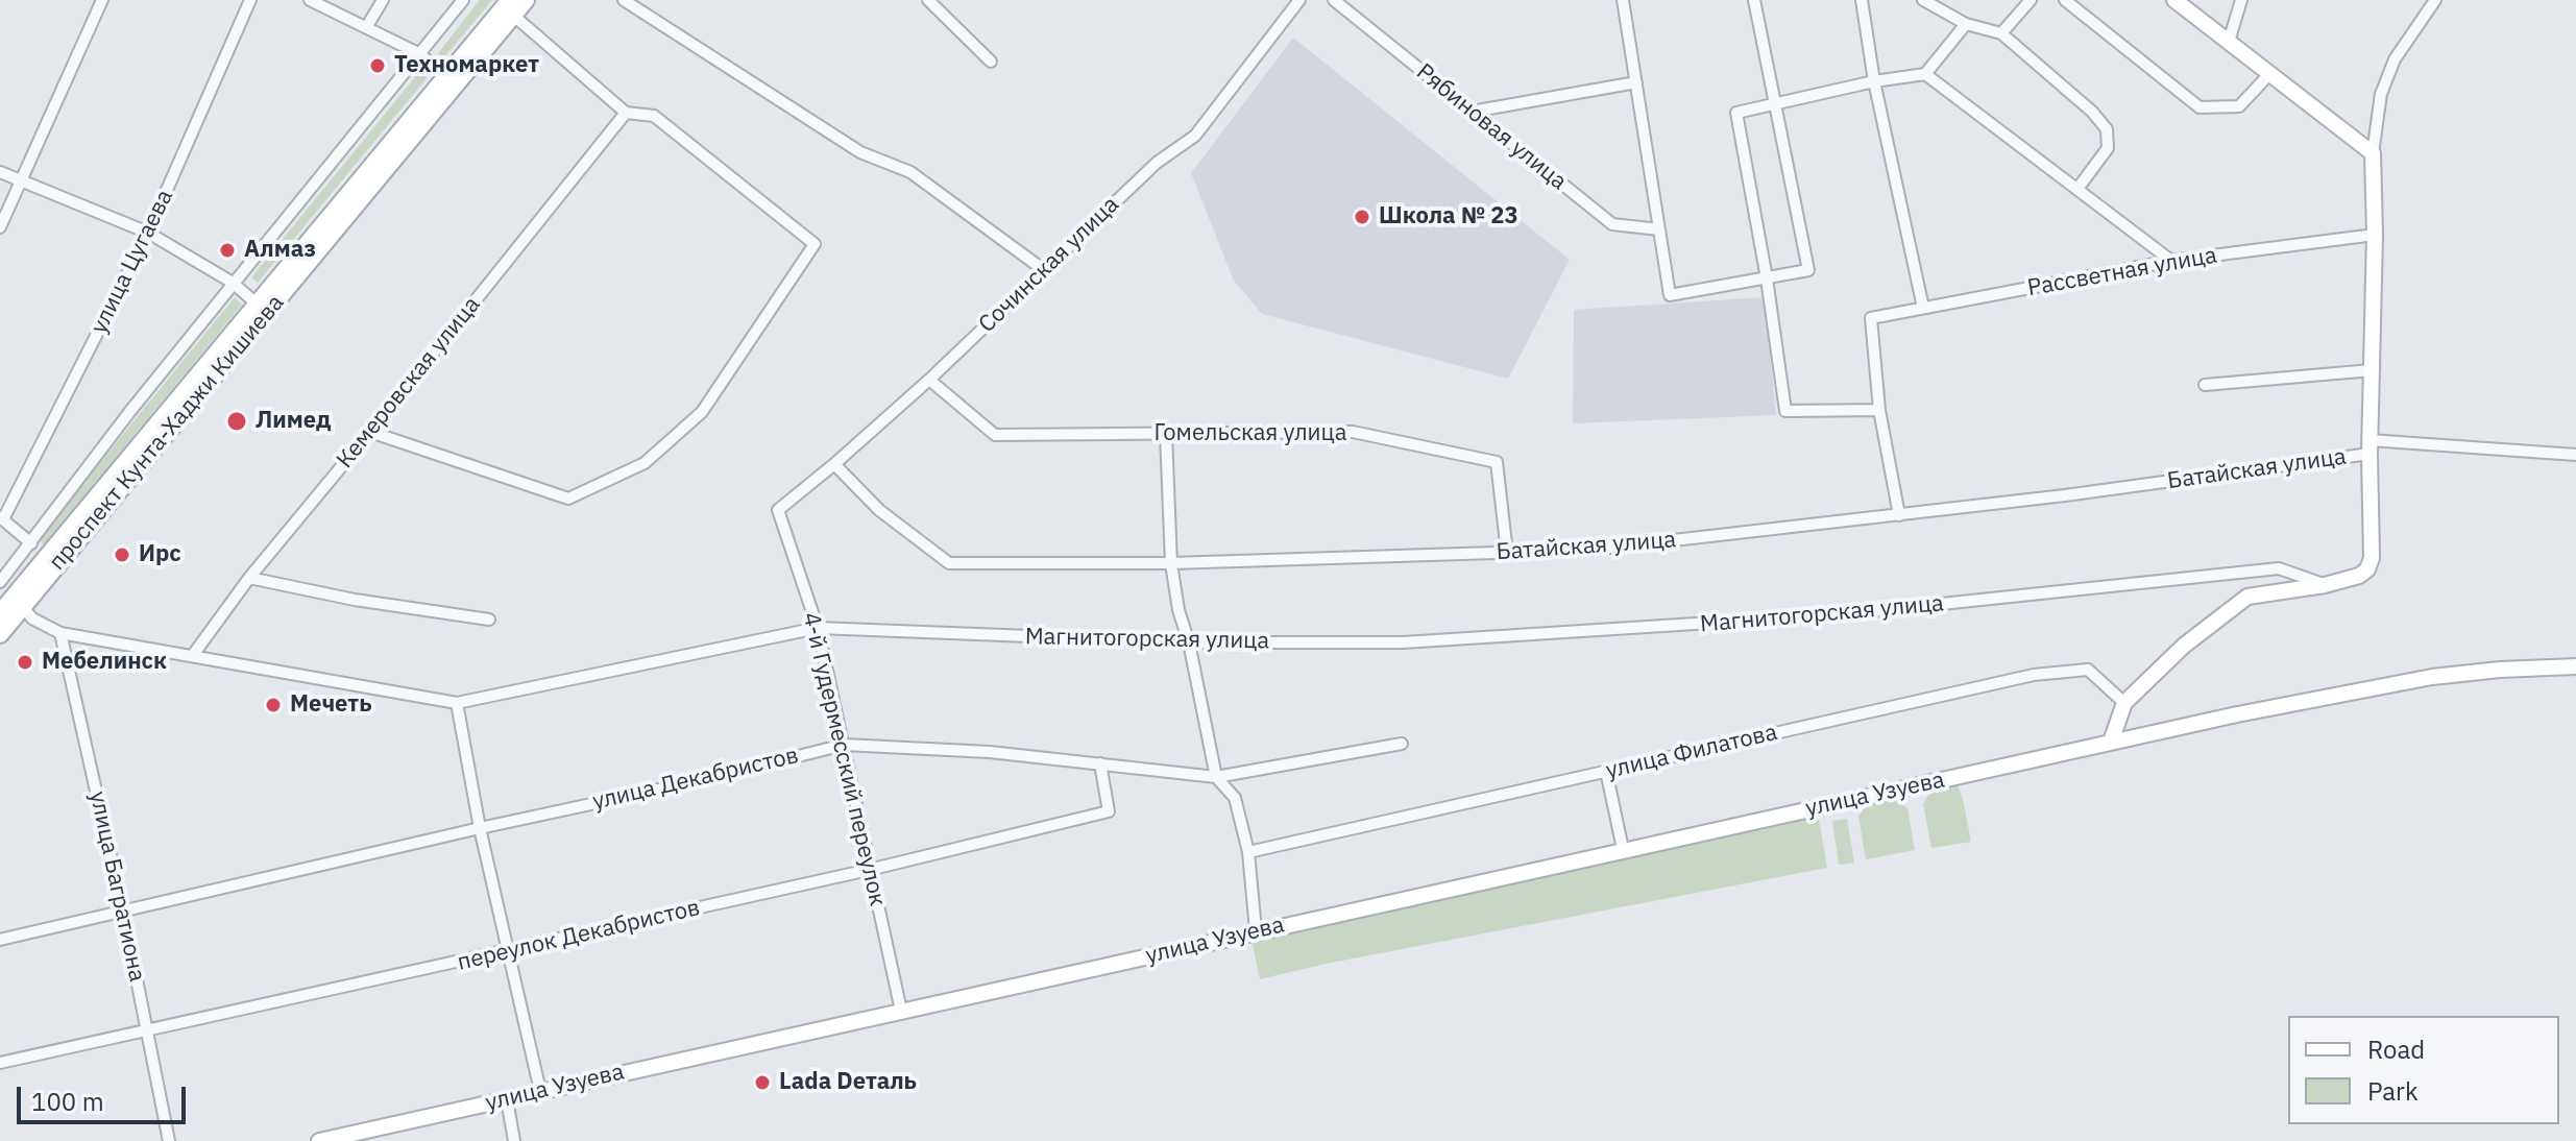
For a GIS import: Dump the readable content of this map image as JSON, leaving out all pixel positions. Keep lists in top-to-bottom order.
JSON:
{
  "streets": {
    "main road": ["проспект Кунта-Хаджи Кишиева", "улица Узуева"],
    "street": [
      "Рябиновая улица",
      "улица Цугаева",
      "Сочинская улица",
      "Рассветная улица",
      "Кемеровская улица",
      "Гомельская улица",
      "Батайская улица",
      "Магнитогорская улица",
      "улица Филатова",
      "4-й Гудермесский переулок",
      "улица Декабристов",
      "улица Багратиона",
      "переулок Декабристов"
    ]
  },
  "crossings": [
    ["Сочинская улица", "Гомельская улица"],
    ["Сочинская улица", "Батайская улица"],
    ["Сочинская улица", "4-й Гудермесский переулок"],
    ["Кемеровская улица", "Магнитогорская улица"],
    ["проспект Кунта-Хаджи Кишиева", "Магнитогорская улица"],
    ["Гомельская улица", "Батайская улица"],
    ["Магнитогорская улица", "4-й Гудермесский переулок"],
    ["Магнитогорская улица", "улица Багратиона"],
    ["4-й Гудермесский переулок", "улица Декабристов"],
    ["4-й Гудермесский переулок", "улица Узуева"],
    ["4-й Гудермесский переулок", "переулок Декабристов"],
    ["улица Декабристов", "улица Багратиона"],
    ["улица Декабристов", "переулок Декабристов"],
    ["улица Багратиона", "переулок Декабристов"]
  ],
  "places": [
    "Техномаркет",
    "Школа № 23",
    "Алмаз",
    "Лимед",
    "Ирс",
    "Мебелинск",
    "Мечеть",
    "Lada Dеталь"
  ],
  "legend": ["Road", "Park"],
  "scale_bar": "100 m"
}
